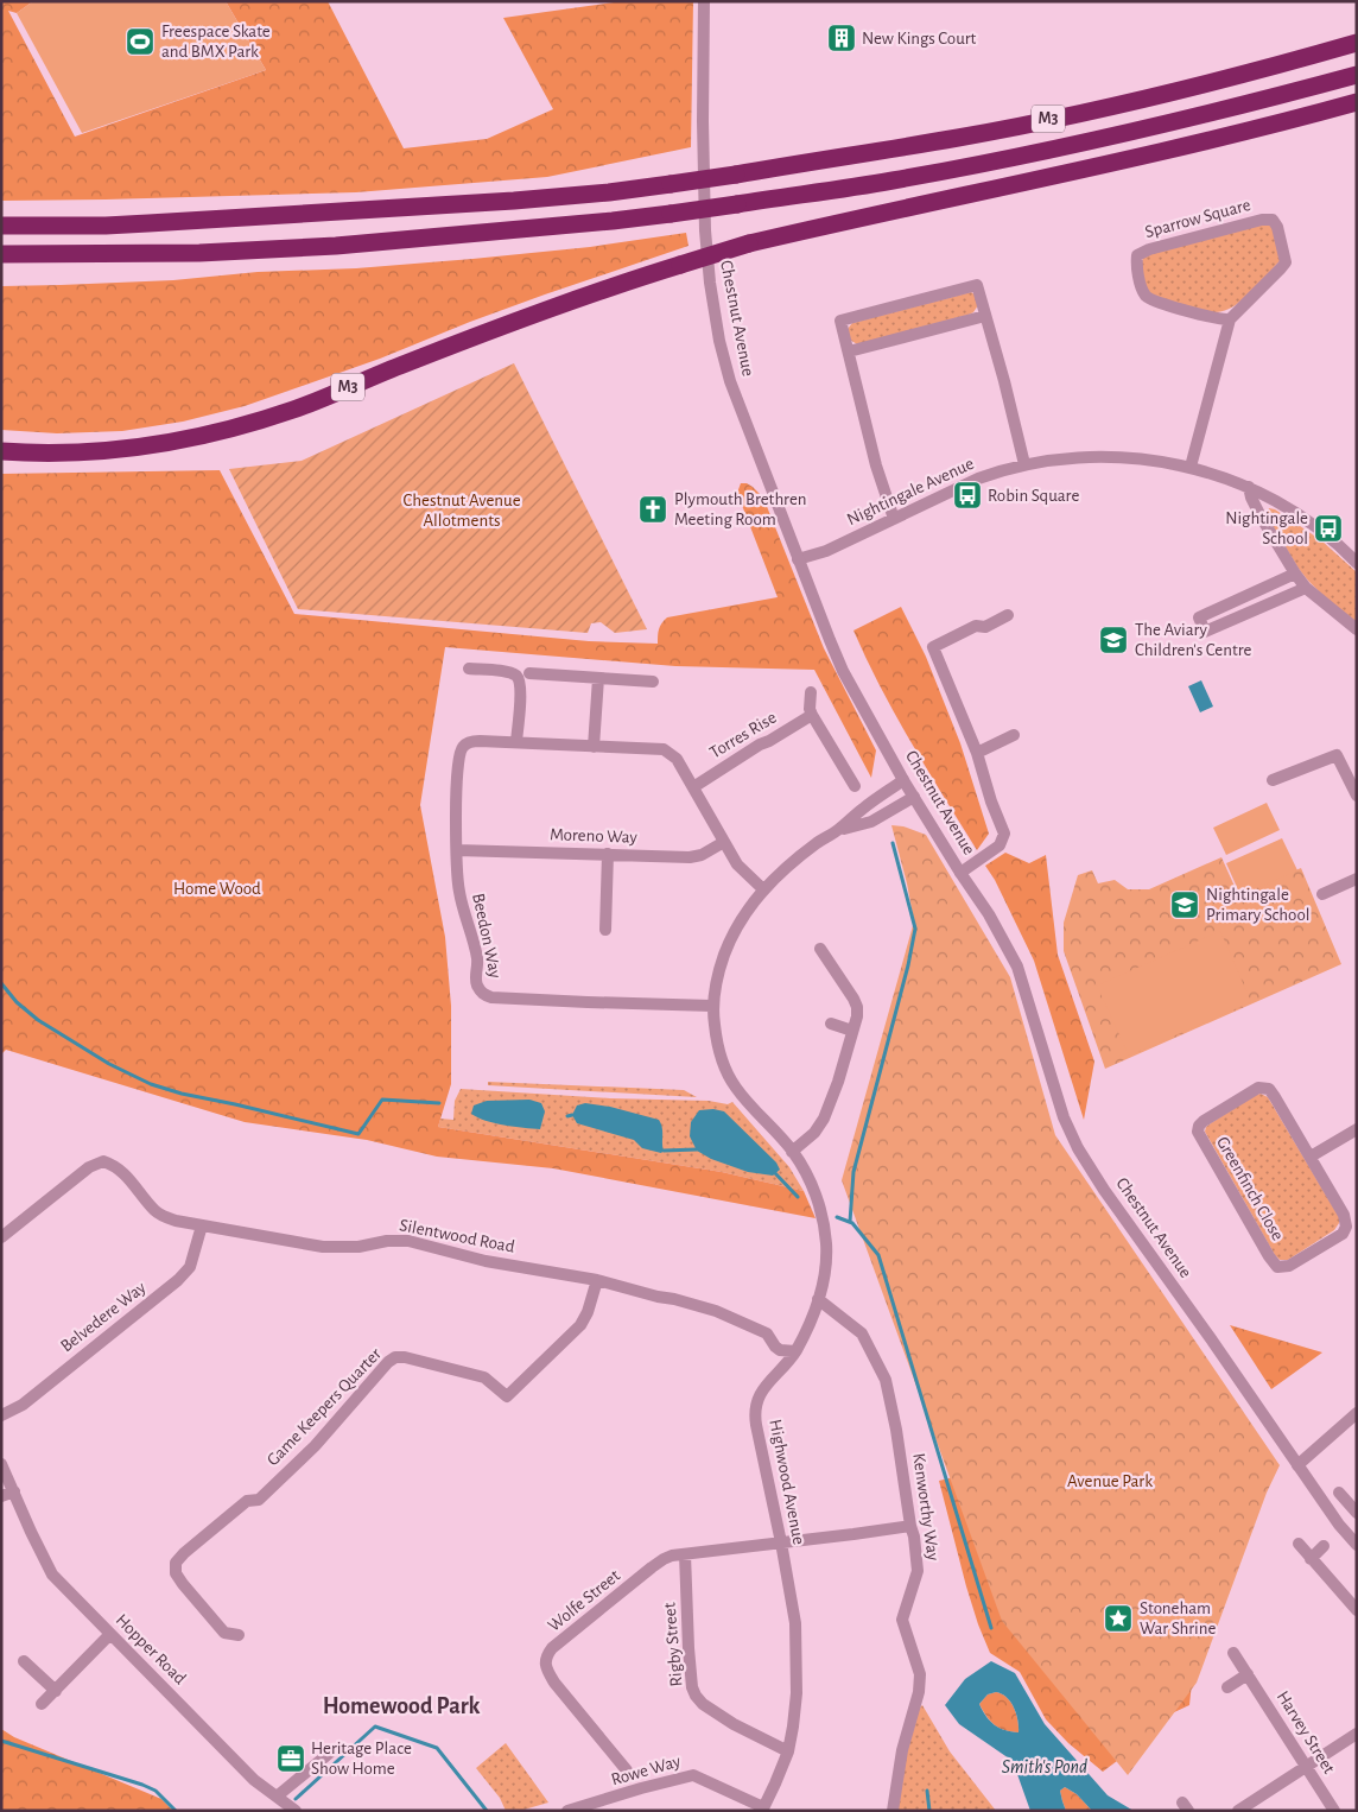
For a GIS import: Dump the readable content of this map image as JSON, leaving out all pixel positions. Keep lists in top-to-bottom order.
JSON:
{
  "streets": {
    "highway": ["M3"],
    "street": [
      "Sparrow Square",
      "Chestnut Avenue",
      "Nightingale Avenue",
      "Torres Rise",
      "Moreno Way",
      "Beedon Way",
      "Greenfinch Close",
      "Silentwood Road",
      "Belvedere Way",
      "Game Keepers Quarter",
      "Highwood Avenue",
      "Kenworthy Way",
      "Wolfe Street",
      "Rigby Street",
      "Hopper Road",
      "Harvey Street",
      "Rowe Way"
    ]
  },
  "crossings": [
    ["Chestnut Avenue", "Nightingale Avenue"],
    ["Chestnut Avenue", "Highwood Avenue"],
    ["Torres Rise", "Beedon Way"],
    ["Moreno Way", "Beedon Way"],
    ["Beedon Way", "Highwood Avenue"],
    ["Silentwood Road", "Belvedere Way"],
    ["Silentwood Road", "Game Keepers Quarter"],
    ["Silentwood Road", "Highwood Avenue"],
    ["Highwood Avenue", "Kenworthy Way"],
    ["Highwood Avenue", "Wolfe Street"],
    ["Highwood Avenue", "Rigby Street"],
    ["Highwood Avenue", "Rowe Way"],
    ["Kenworthy Way", "Wolfe Street"],
    ["Wolfe Street", "Rigby Street"]
  ],
  "districts": ["Homewood Park"],
  "water": ["Smith's Pond"],
  "parks": ["Chestnut Avenue Allotments", "Home Wood", "Avenue Park"],
  "places": {
    "building": ["New Kings Court"],
    "sports": ["Freespace Skate and BMX Park"],
    "bus stop": ["Robin Square", "Nightingale School"],
    "church": ["Plymouth Brethren Meeting Room"],
    "school or university": ["The Aviary Children's Centre", "Nightingale Primary School"],
    "place": ["Stoneham War Shrine"],
    "office": ["Heritage Place Show Home"]
  }
}
